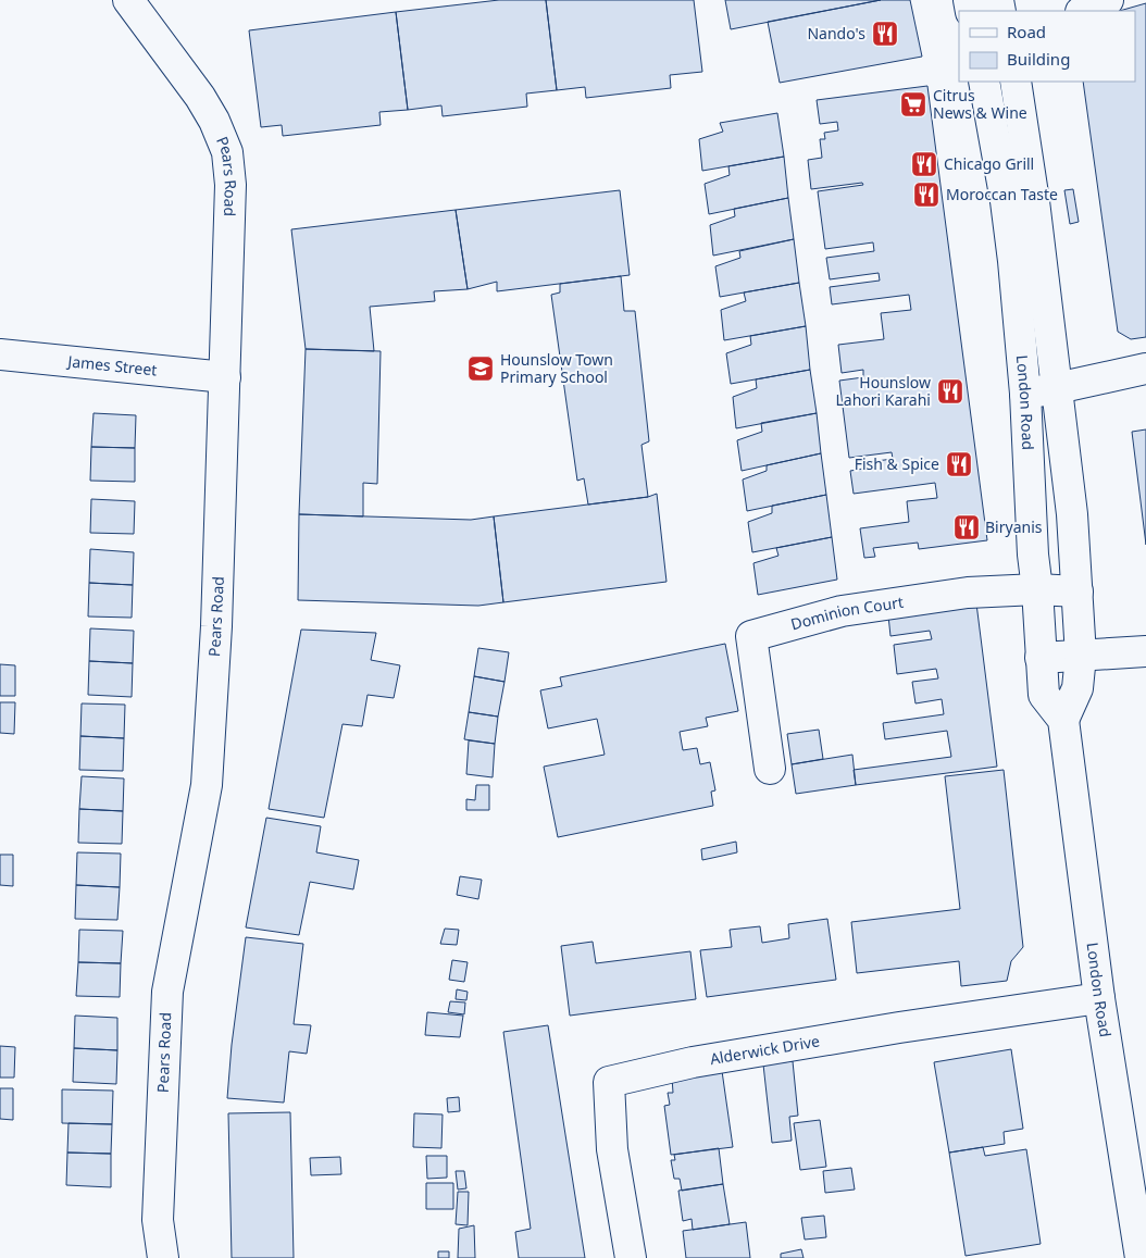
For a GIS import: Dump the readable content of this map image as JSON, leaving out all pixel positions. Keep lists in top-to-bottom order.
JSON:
{
  "streets": {
    "street": [
      "Pears Road",
      "James Street",
      "London Road",
      "Dominion Court",
      "Alderwick Drive"
    ]
  },
  "crossings": [
    ["Pears Road", "James Street"],
    ["London Road", "Dominion Court"],
    ["London Road", "Alderwick Drive"]
  ],
  "places": {
    "restaurant": [
      "Nando's",
      "Chicago Grill",
      "Moroccan Taste",
      "Hounslow Lahori Karahi",
      "Fish & Spice",
      "Biryanis"
    ],
    "supermarket": ["Citrus News & Wine"],
    "school or university": ["Hounslow Town Primary School"]
  },
  "legend": ["Road", "Building"]
}
